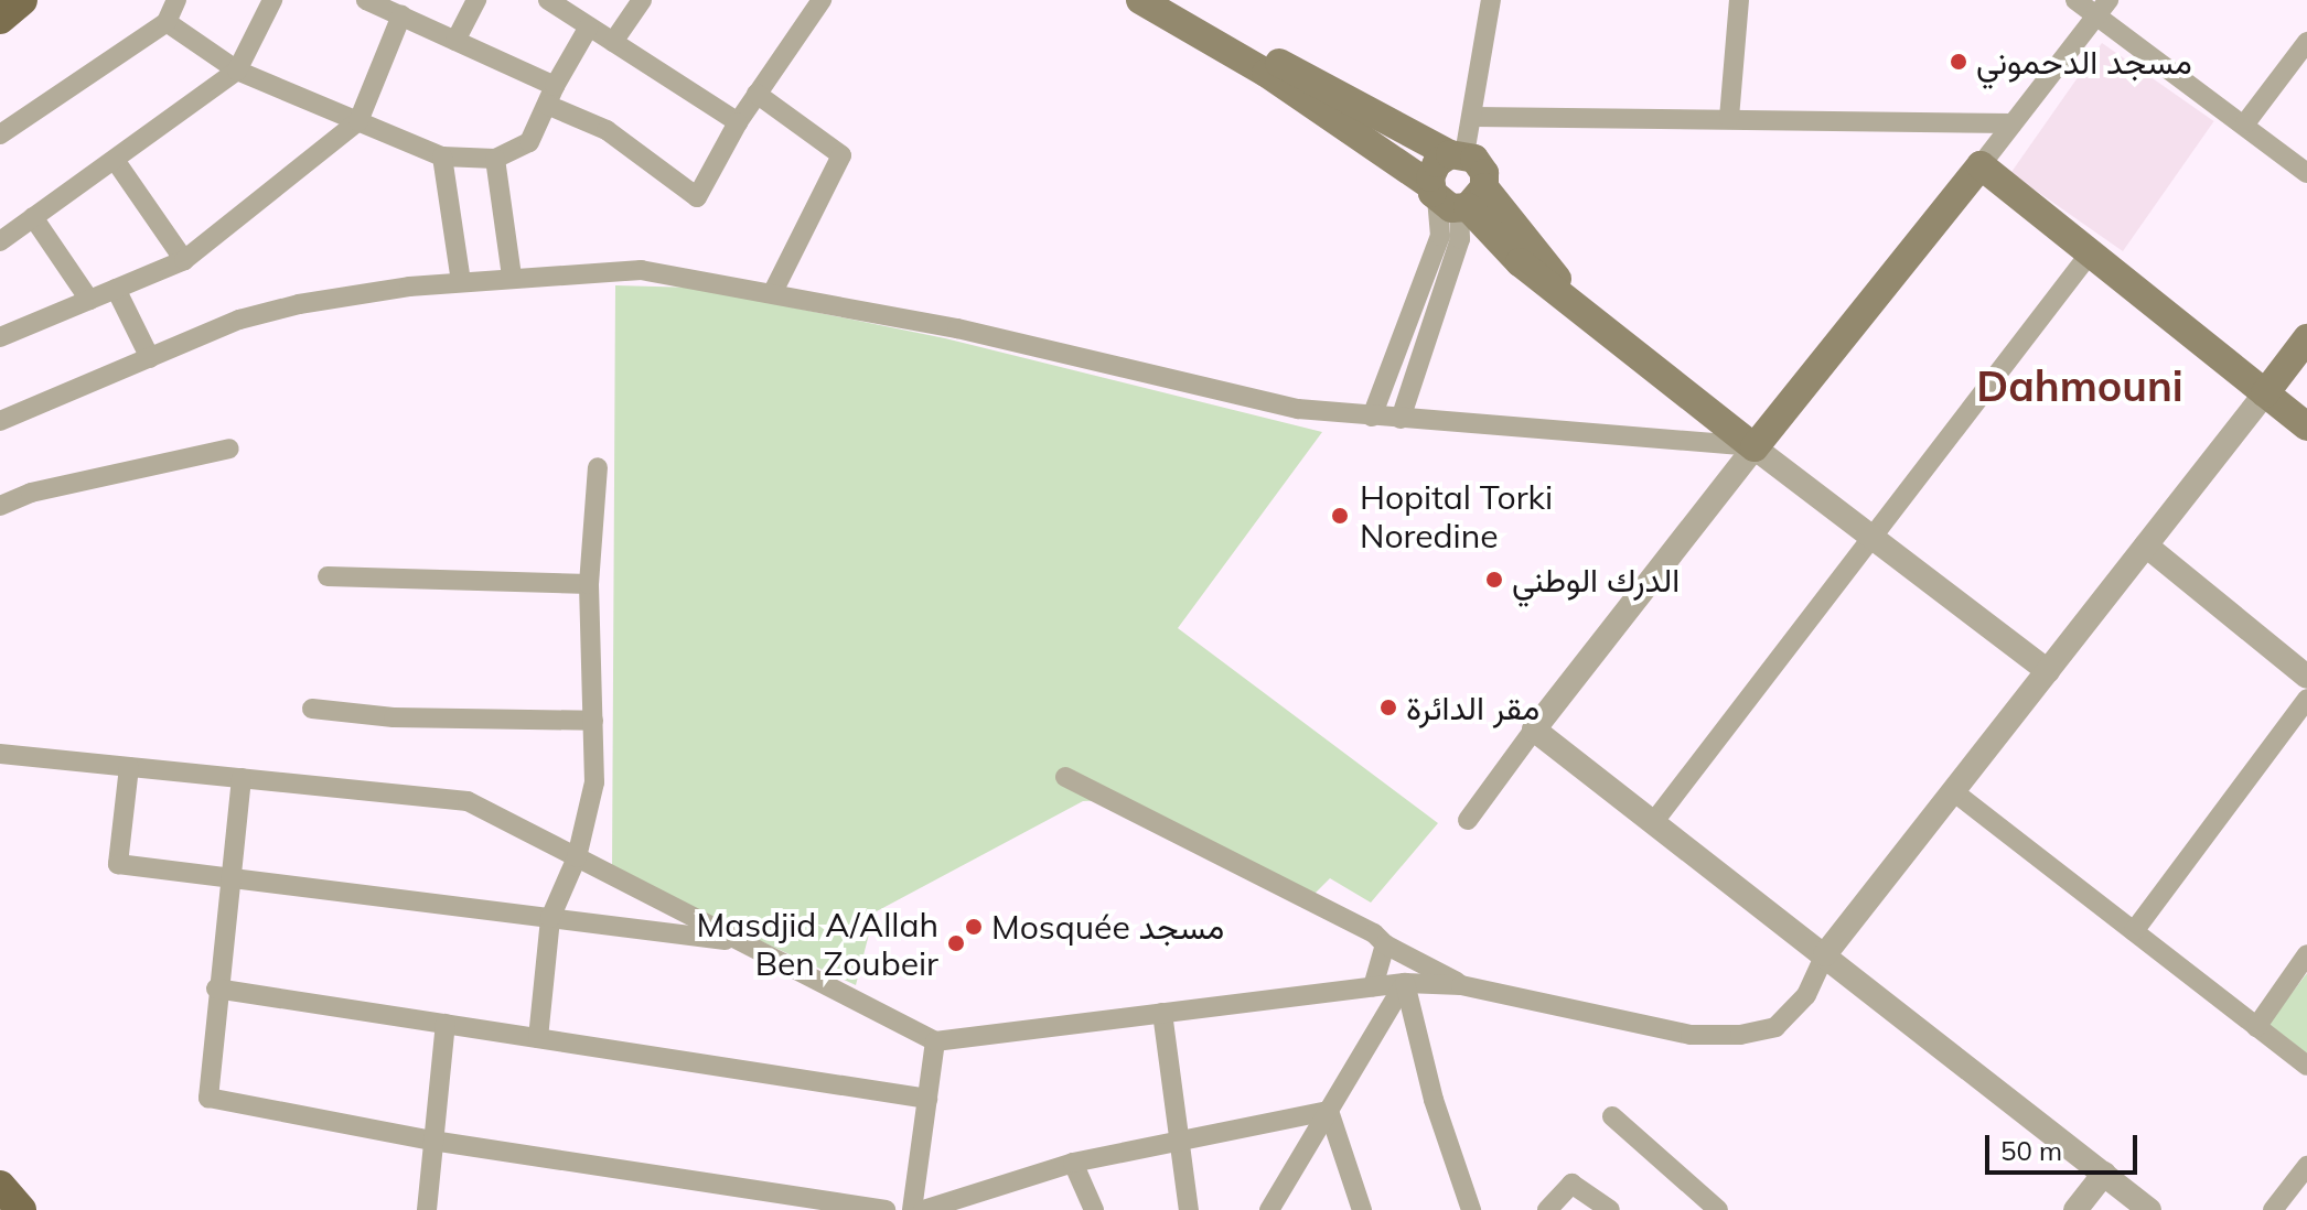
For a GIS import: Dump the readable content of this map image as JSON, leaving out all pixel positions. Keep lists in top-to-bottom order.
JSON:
{
  "districts": ["Dahmouni"],
  "places": [
    "مسجد الدحموني",
    "Hopital Torki Noredine",
    "الدرك الوطني",
    "مقر الدائرة",
    "Mosquée مسجد",
    "Masdjid A/Allah Ben Zoubeir"
  ],
  "scale_bar": "50 m"
}
